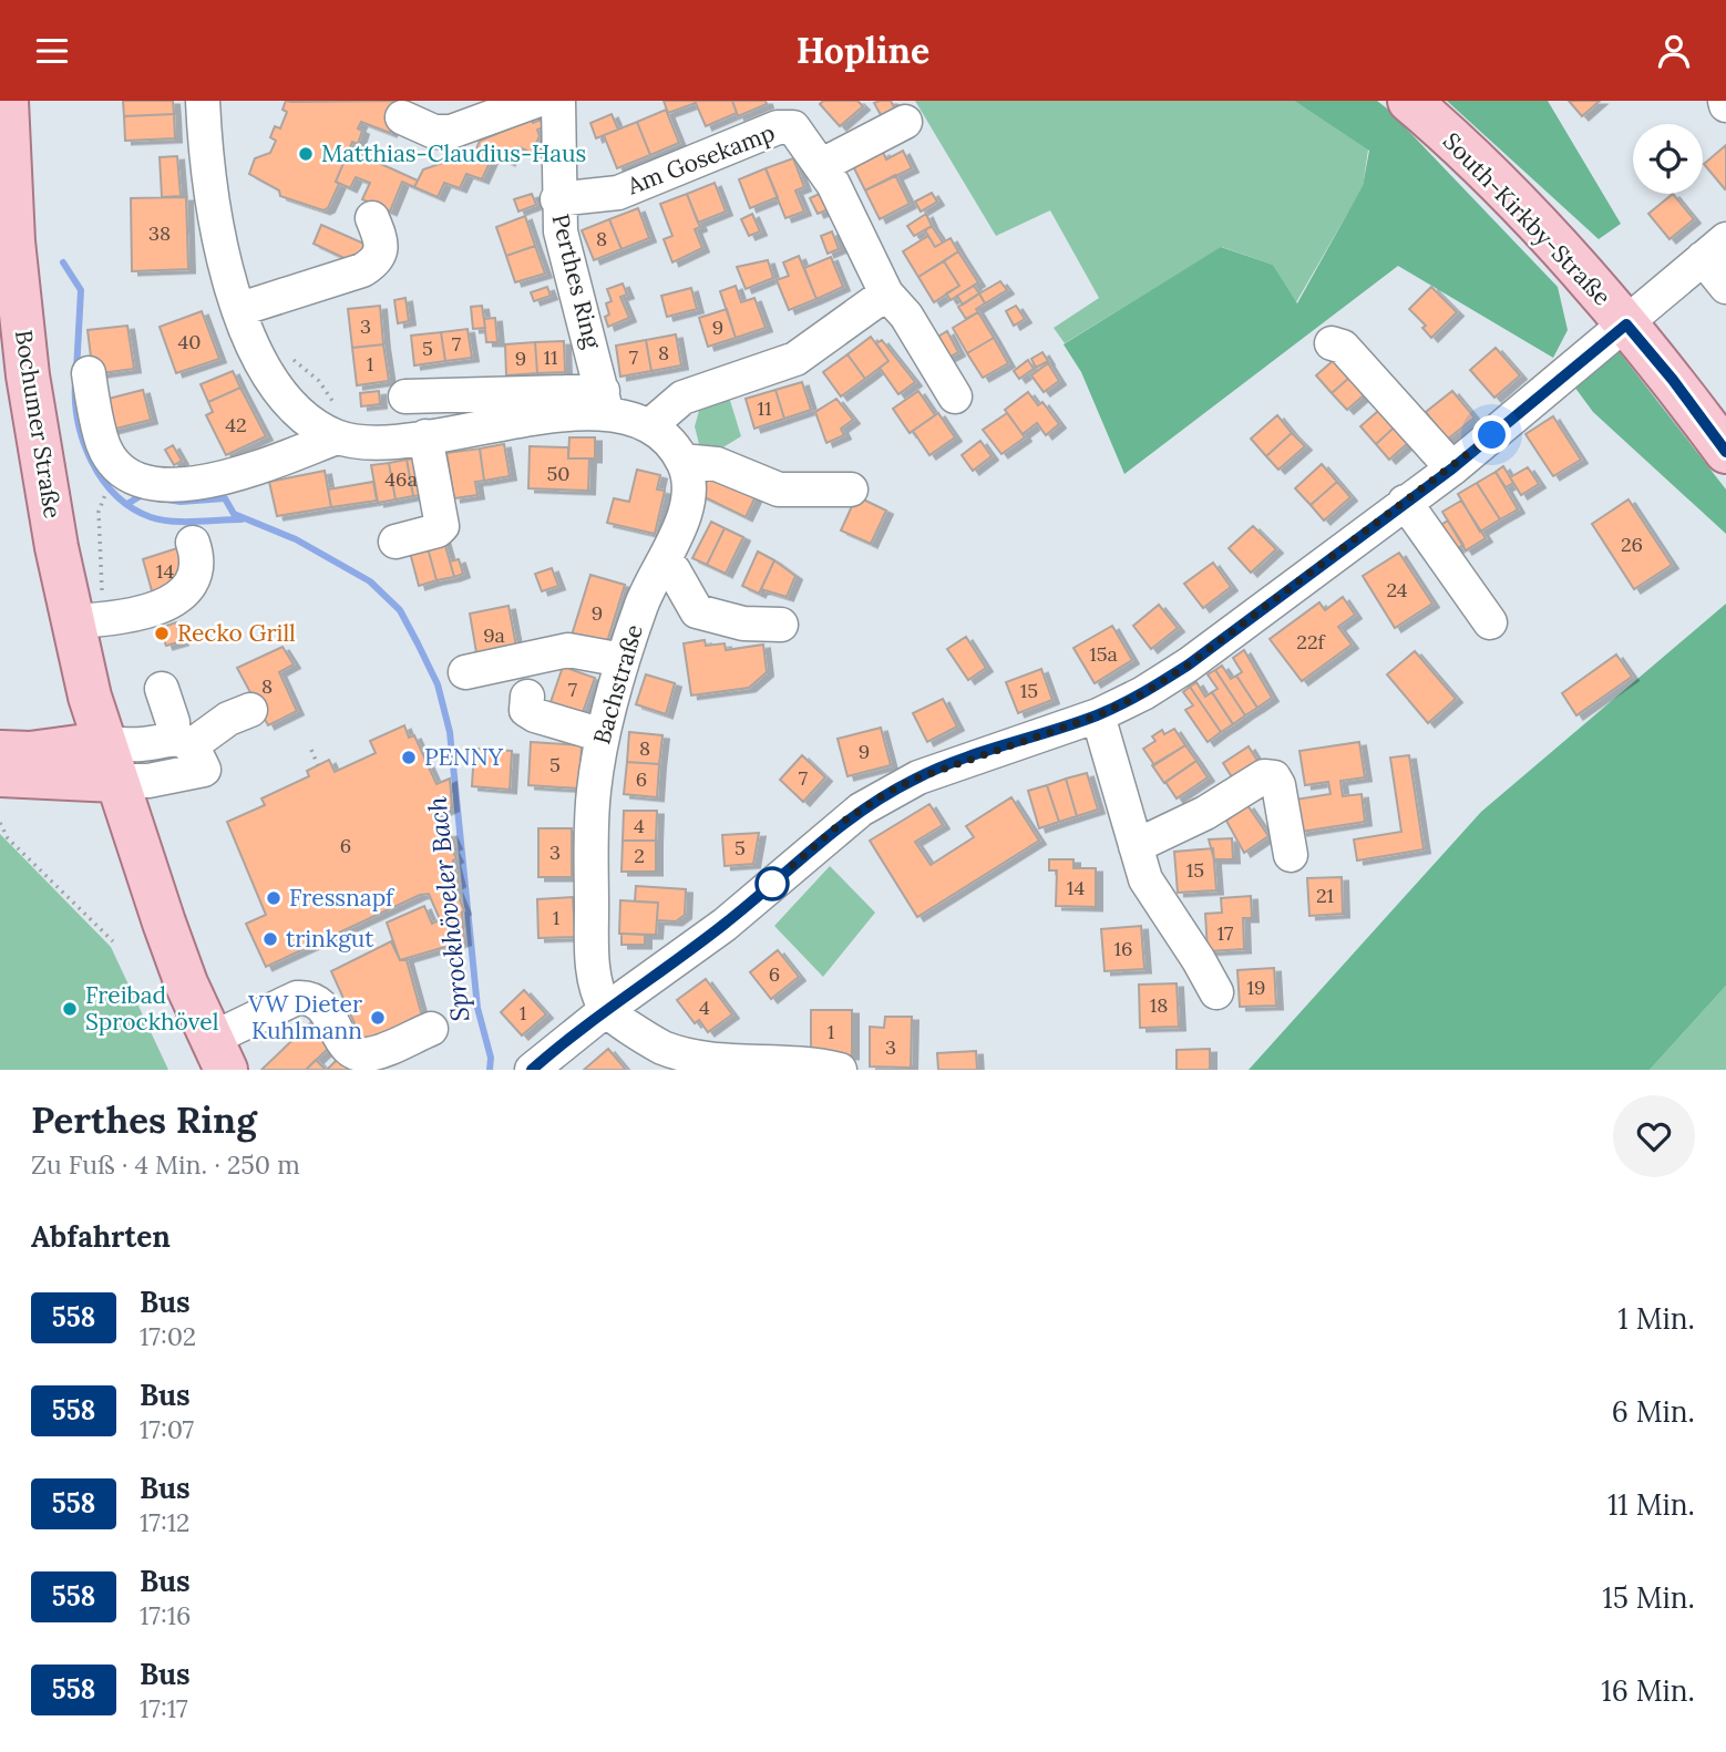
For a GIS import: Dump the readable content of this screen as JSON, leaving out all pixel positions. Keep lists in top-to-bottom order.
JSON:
{
  "streets": {
    "main road": ["South-Kirkby-Straße", "Bochumer Straße"],
    "street": ["Am Gosekamp", "Perthes Ring", "Bachstraße"]
  },
  "crossings": [
    ["Am Gosekamp", "Perthes Ring"]
  ],
  "water": ["Sprockhöveler Bach"],
  "places": [
    "Matthias-Claudius-Haus",
    "Recko Grill",
    "PENNY",
    "Fressnapf",
    "trinkgut",
    "Freibad Sprockhövel",
    "VW Dieter Kuhlmann"
  ],
  "lines": ["bus line 558"],
  "house_numbers": [
    "38",
    "8",
    "3",
    "9",
    "40",
    "7",
    "5",
    "8",
    "11",
    "7",
    "9",
    "1",
    "11",
    "42",
    "50",
    "46a",
    "26",
    "14",
    "24",
    "9",
    "9a",
    "22f",
    "15a",
    "8",
    "7",
    "15",
    "8",
    "9",
    "5",
    "7",
    "6",
    "4",
    "6",
    "5",
    "3",
    "2",
    "15",
    "14",
    "21",
    "1",
    "17",
    "16",
    "6",
    "19",
    "18",
    "4",
    "1",
    "1",
    "3"
  ],
  "page": {
    "header": "Hopline",
    "heading": [
      ["Perthes Ring", "Zu Fuß · 4 Min. · 250 m"],
      "Abfahrten"
    ],
    "list": [
      {
        "mark": "558",
        "name": "Bus",
        "note": "17:02",
        "value": "1 Min."
      },
      {
        "mark": "558",
        "name": "Bus",
        "note": "17:07",
        "value": "6 Min."
      },
      {
        "mark": "558",
        "name": "Bus",
        "note": "17:12",
        "value": "11 Min."
      },
      {
        "mark": "558",
        "name": "Bus",
        "note": "17:16",
        "value": "15 Min."
      },
      {
        "mark": "558",
        "name": "Bus",
        "note": "17:17",
        "value": "16 Min."
      }
    ]
  }
}
